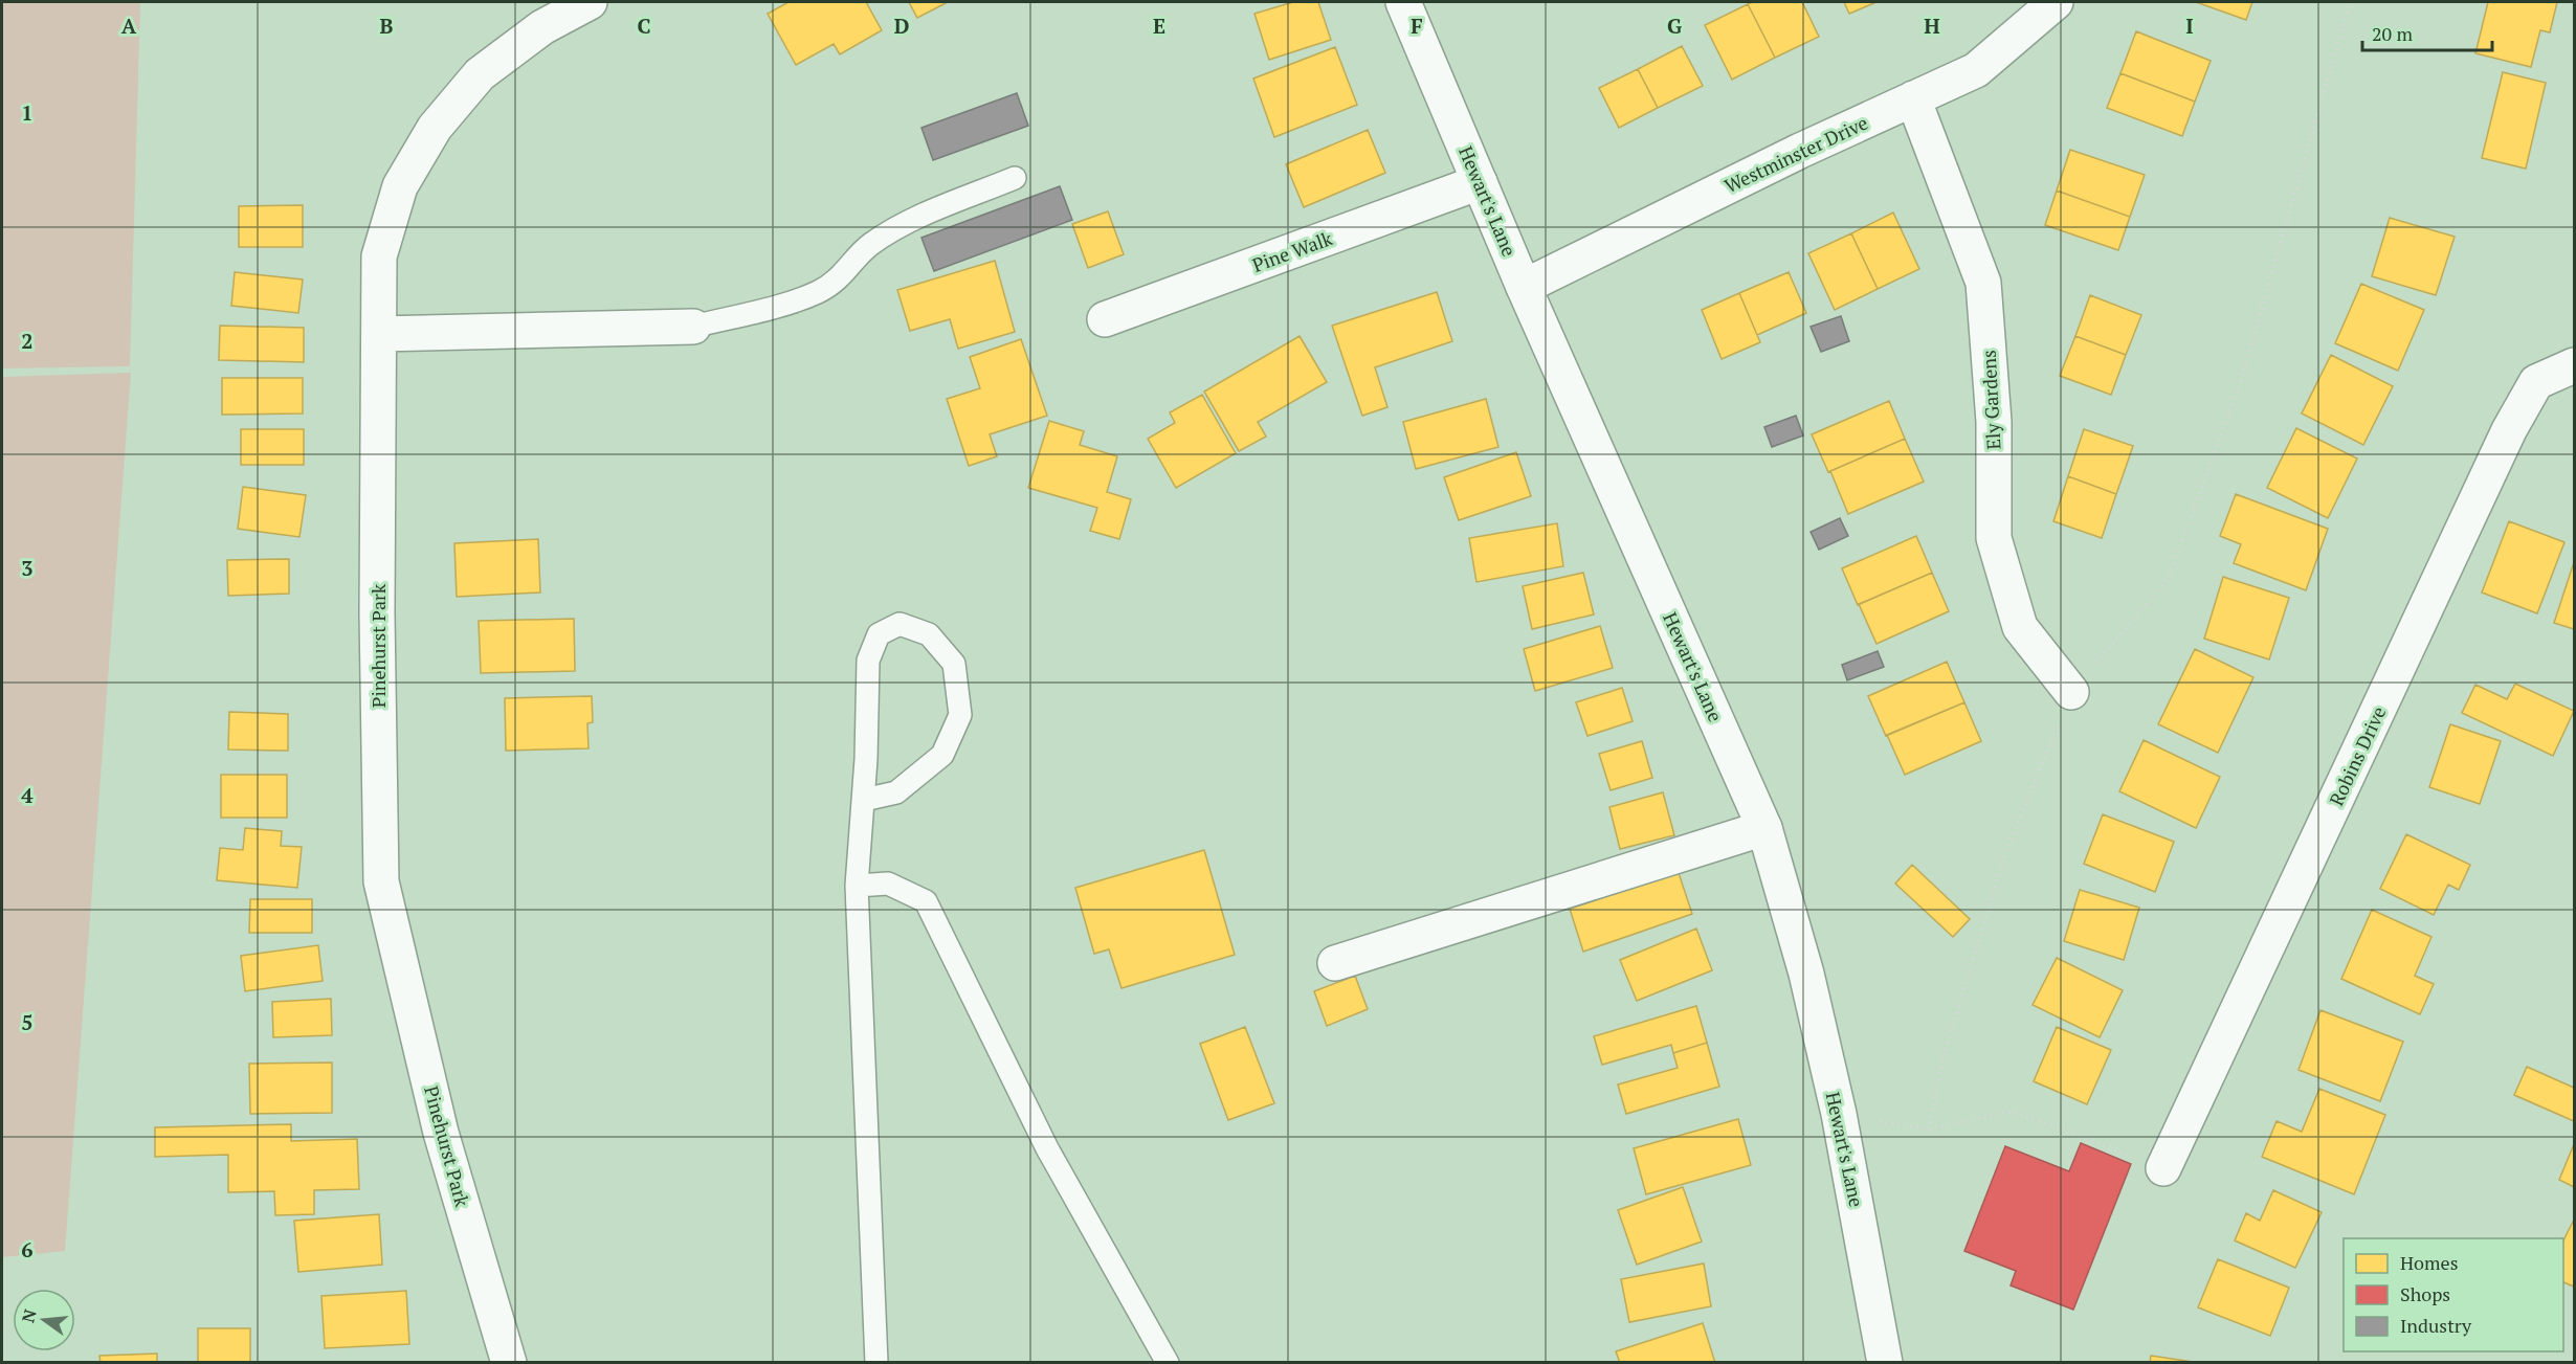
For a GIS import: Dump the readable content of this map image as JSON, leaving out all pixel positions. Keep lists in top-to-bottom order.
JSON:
{
  "streets": {
    "street": [
      "Westminster Drive",
      "Hewart's Lane",
      "Pine Walk",
      "Ely Gardens",
      "Pinehurst Park",
      "Robins Drive"
    ]
  },
  "crossings": [
    ["Westminster Drive", "Hewart's Lane"],
    ["Westminster Drive", "Ely Gardens"],
    ["Hewart's Lane", "Pine Walk"]
  ],
  "legend": ["Homes", "Shops", "Industry"],
  "scale_bar": "20 m",
  "north": "left",
  "grid": {
    "columns": [
      "A",
      "B",
      "C",
      "D",
      "E",
      "F",
      "G",
      "H",
      "I"
    ],
    "rows": [
      "1",
      "2",
      "3",
      "4",
      "5",
      "6"
    ]
  }
}
